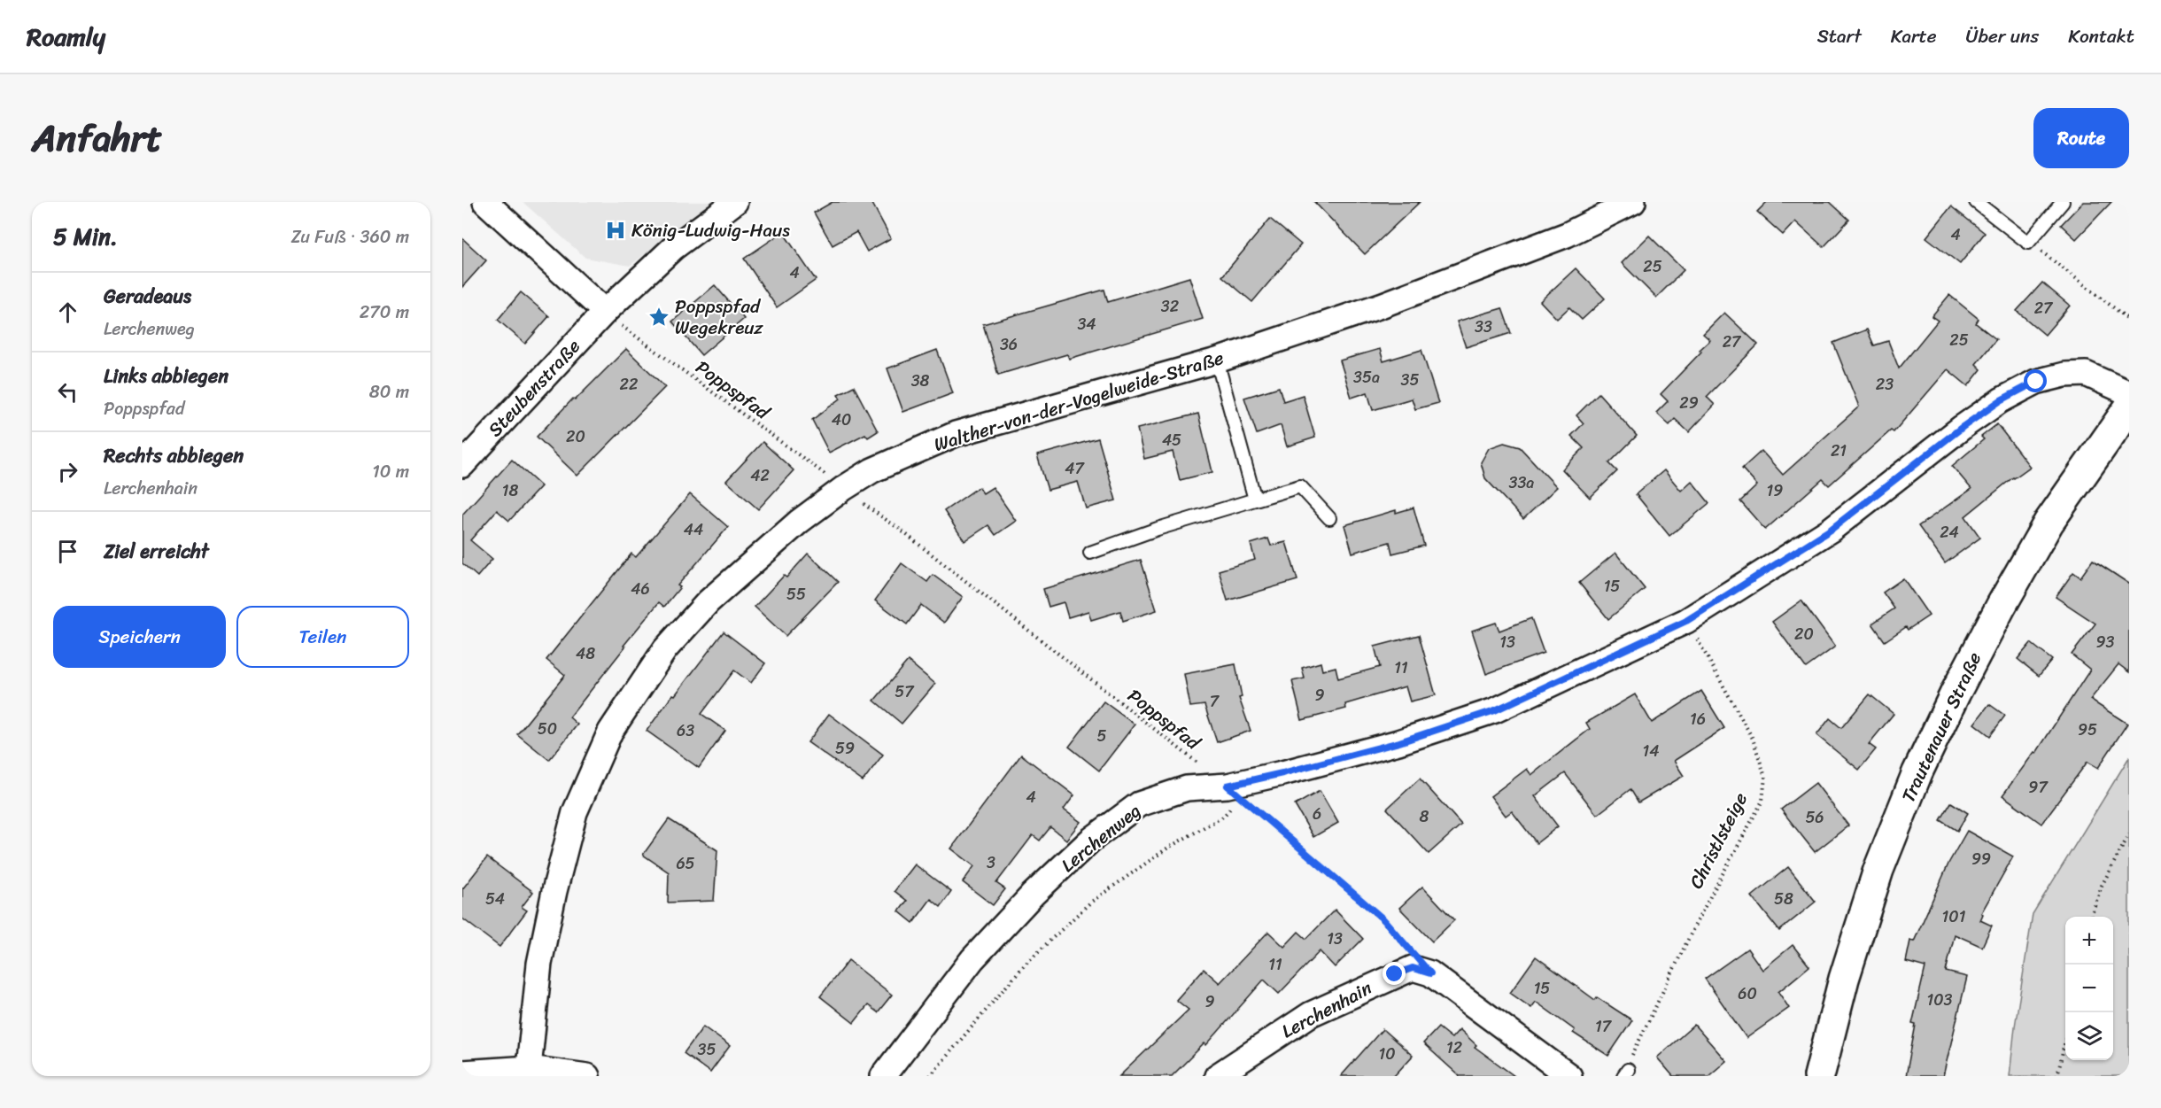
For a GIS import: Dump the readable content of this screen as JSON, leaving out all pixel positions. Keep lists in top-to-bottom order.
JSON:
{
  "streets": {
    "street": [
      "Steubenstraße",
      "Walther-von-der-Vogelweide-Straße",
      "Trautenauer Straße",
      "Lerchenweg",
      "Lerchenhain"
    ],
    "path": ["Poppspfad", "Christlsteige"]
  },
  "crossings": [
    ["Steubenstraße", "Poppspfad"],
    ["Poppspfad", "Walther-von-der-Vogelweide-Straße"],
    ["Poppspfad", "Lerchenweg"],
    ["Poppspfad", "Lerchenhain"],
    ["Lerchenweg", "Christlsteige"]
  ],
  "places": {
    "hospital": ["König-Ludwig-Haus"],
    "place": ["Poppspfad Wegekreuz"]
  },
  "house_numbers": [
    "4",
    "25",
    "4",
    "32",
    "27",
    "34",
    "33",
    "25",
    "27",
    "36",
    "35a",
    "35",
    "38",
    "22",
    "23",
    "29",
    "40",
    "20",
    "45",
    "21",
    "47",
    "42",
    "33a",
    "18",
    "19",
    "44",
    "24",
    "15",
    "46",
    "55",
    "20",
    "13",
    "93",
    "48",
    "11",
    "57",
    "9",
    "7",
    "16",
    "50",
    "95",
    "63",
    "5",
    "59",
    "14",
    "97",
    "4",
    "6",
    "8",
    "56",
    "99",
    "3",
    "65",
    "54",
    "58",
    "101",
    "13",
    "11",
    "15",
    "60",
    "103",
    "9",
    "17",
    "12",
    "35",
    "10"
  ],
  "page": {
    "header": "Roamly",
    "nav": [
      "Start",
      "Karte",
      "Über uns",
      "Kontakt"
    ],
    "title": "Anfahrt",
    "buttons": [
      "Route",
      ["Speichern", "Teilen"]
    ],
    "heading": ["5 Min.", "Zu Fuß · 360 m"],
    "list": [
      ["Geradeaus", "Lerchenweg", "270 m"],
      ["Links abbiegen", "Poppspfad", "80 m"],
      ["Rechts abbiegen", "Lerchenhain", "10 m"],
      "Ziel erreicht"
    ],
    "map_buttons": ["+", "−"]
  }
}
